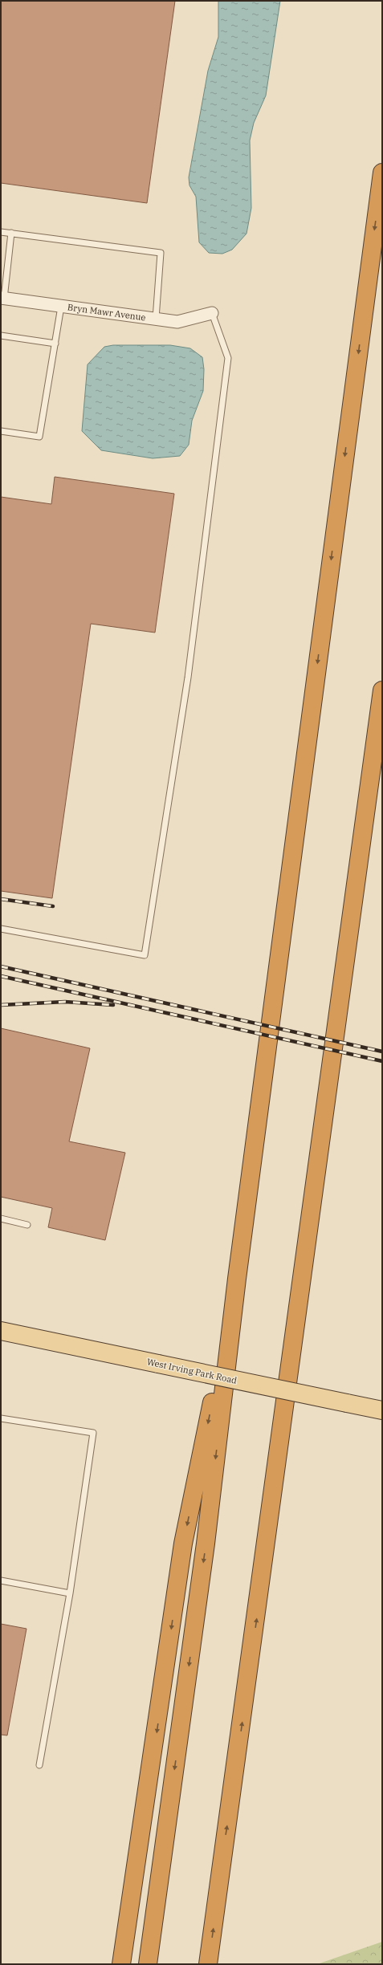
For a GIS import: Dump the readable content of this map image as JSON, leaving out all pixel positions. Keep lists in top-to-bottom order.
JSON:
{
  "streets": {
    "main road": ["West Irving Park Road"],
    "street": ["Bryn Mawr Avenue"]
  }
}
